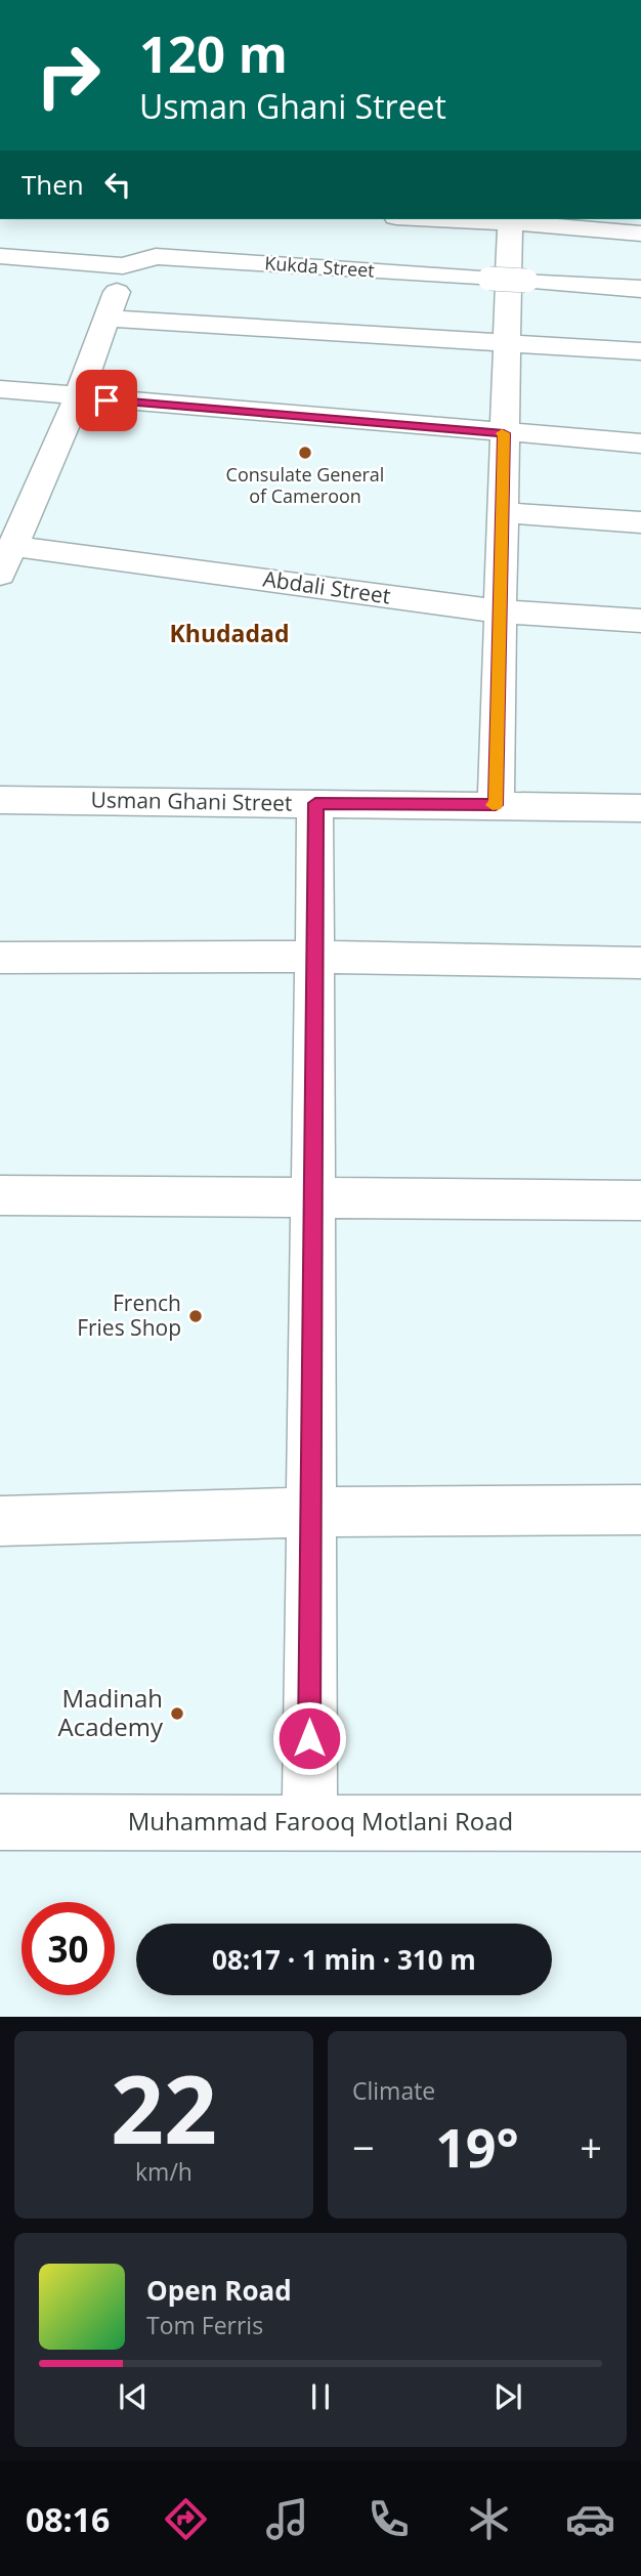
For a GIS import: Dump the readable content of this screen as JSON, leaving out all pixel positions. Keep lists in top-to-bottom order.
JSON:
{
  "streets": {
    "street": [
      "Kukda Street",
      "Abdali Street",
      "Usman Ghani Street",
      "Muhammad Farooq Motlani Road"
    ]
  },
  "districts": ["Khudadad"],
  "places": ["Consulate General of Cameroon", "French Fries Shop", "Madinah Academy"],
  "page": {
    "turn": ["120 m", "Usman Ghani Street"],
    "then": "Then",
    "limit": "30",
    "trip": "08:17 · 1 min · 310 m",
    "tile": [
      ["22", "km/h"],
      "Climate"
    ],
    "heat": ["−", "19°", "+"],
    "song": ["Open Road", "Tom Ferris"],
    "tabs": "08:16"
  }
}
